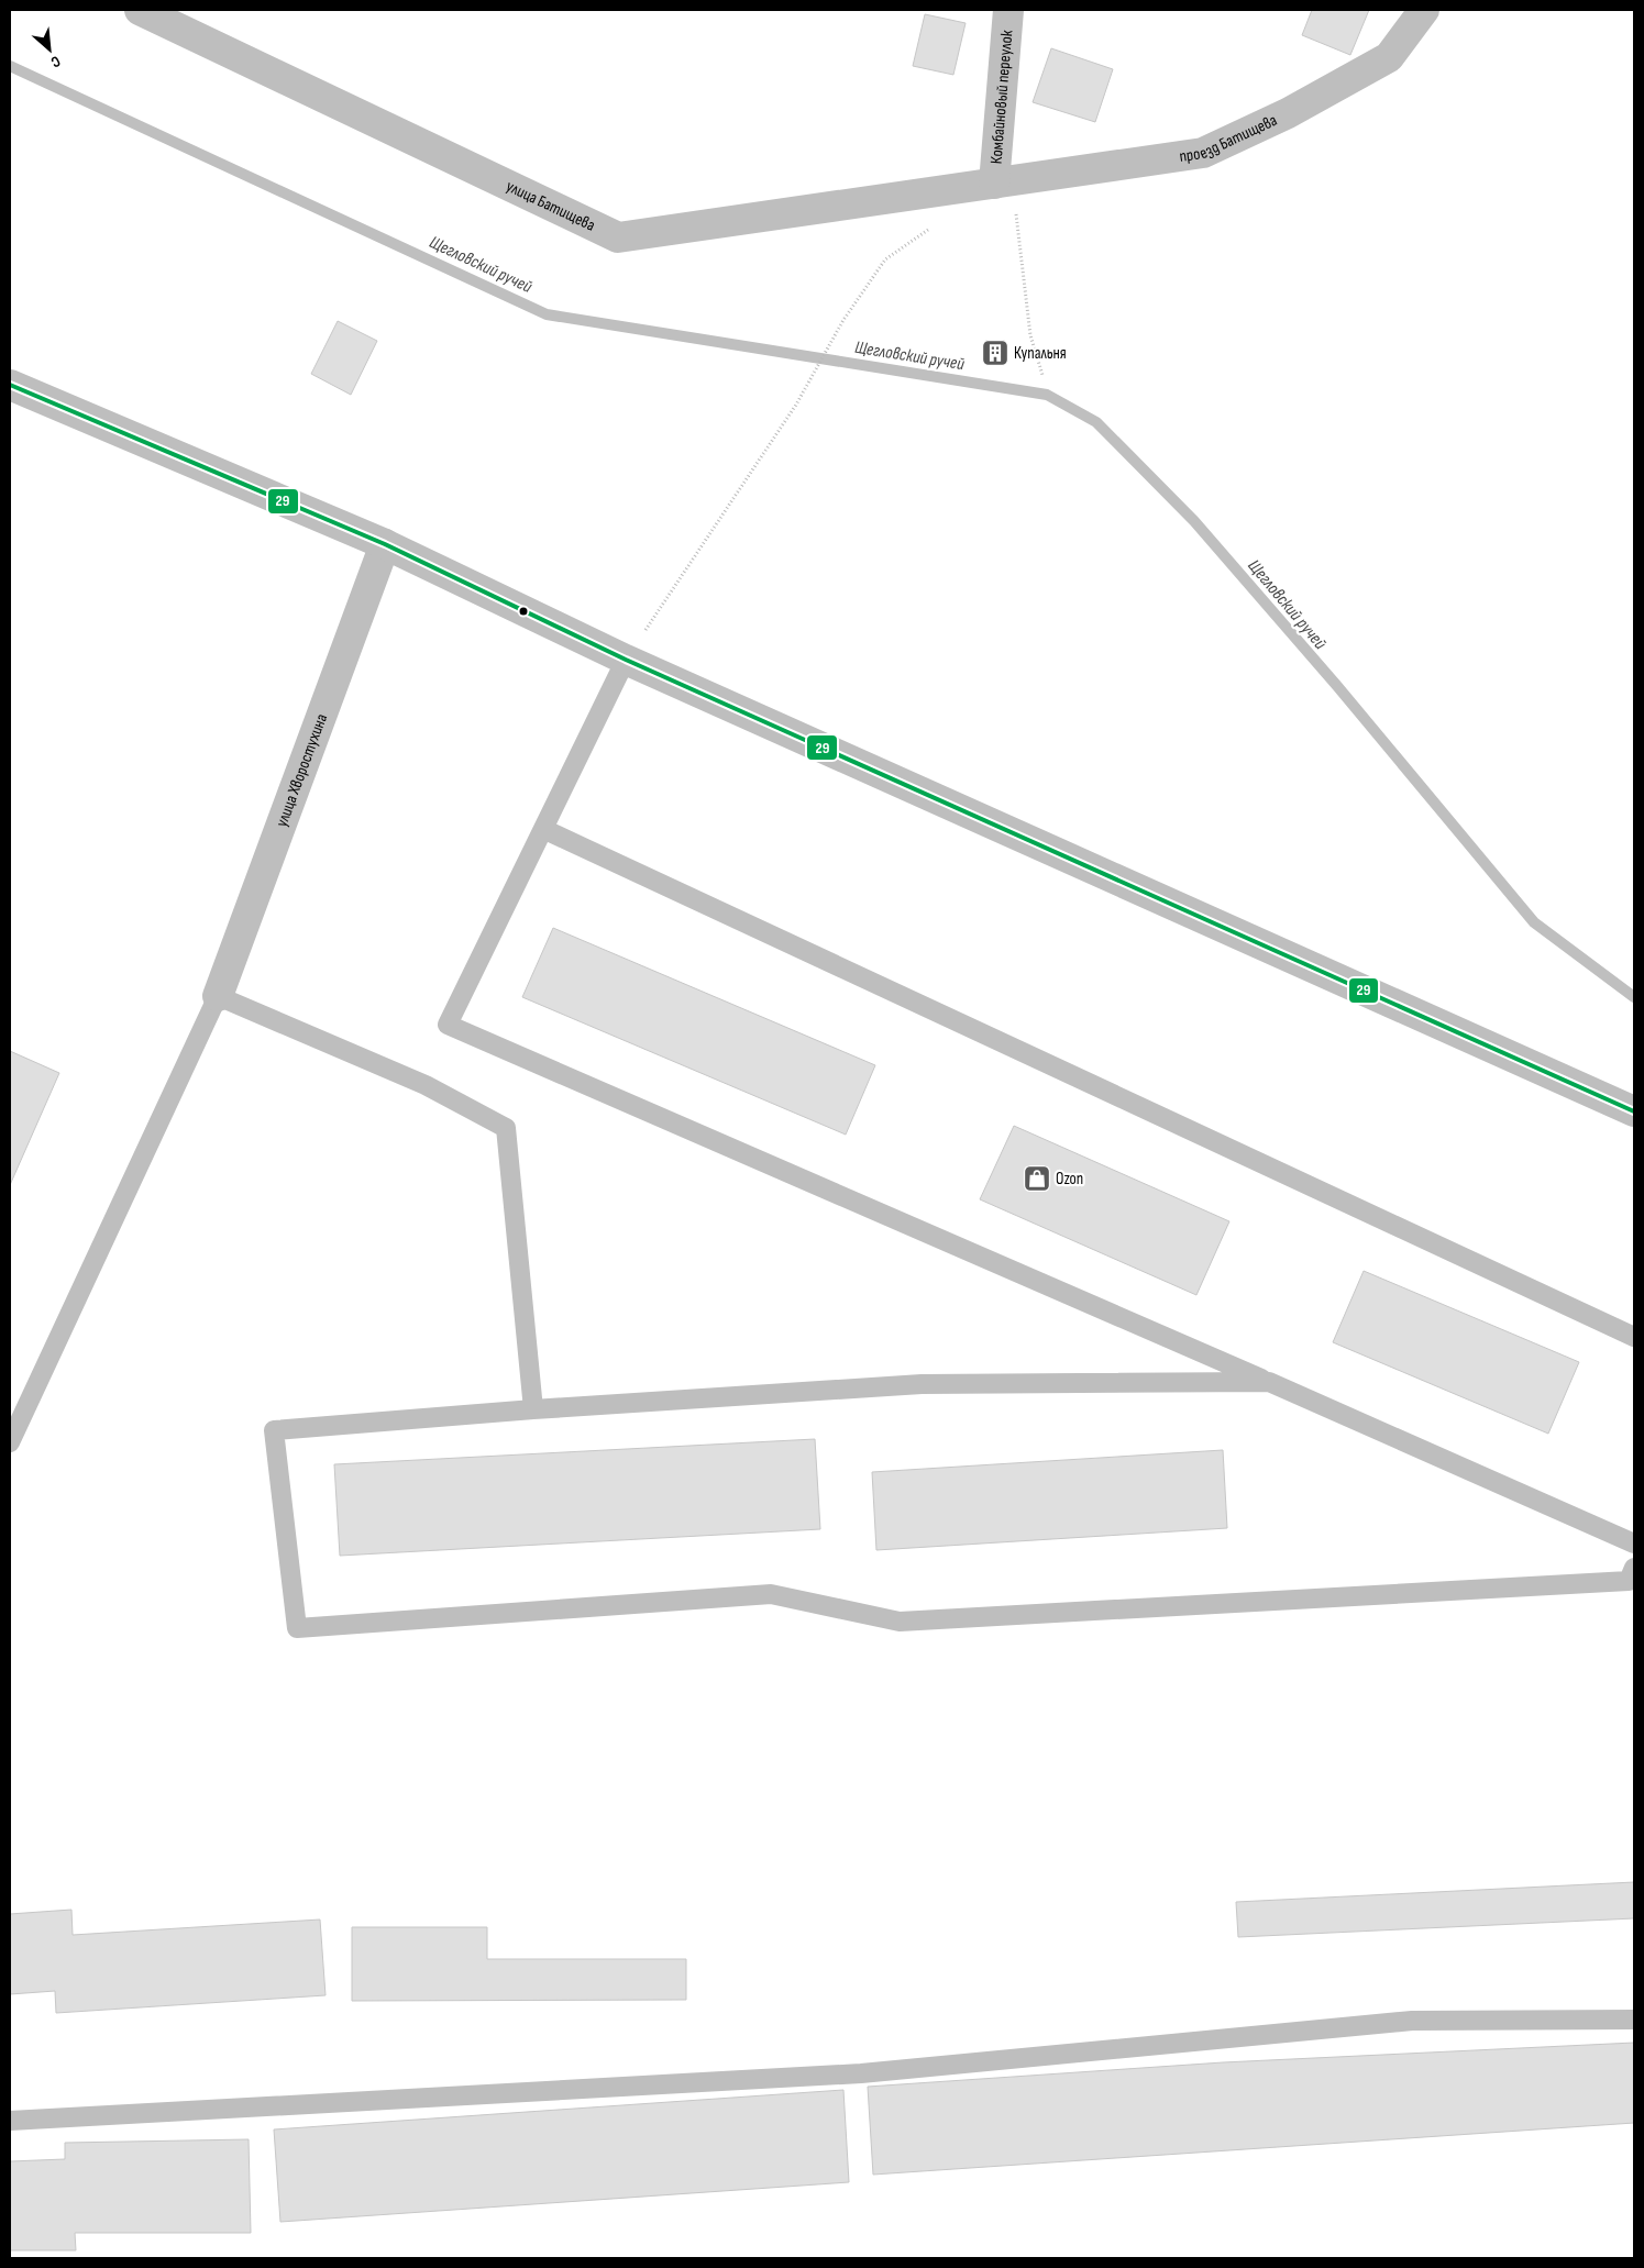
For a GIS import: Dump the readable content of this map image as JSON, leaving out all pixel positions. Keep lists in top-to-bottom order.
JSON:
{
  "streets": {
    "street": [
      "Комбайновый переулок",
      "проезд Батищева",
      "улица Батищева",
      "улица Хворостухина"
    ]
  },
  "crossings": [
    ["Комбайновый переулок", "проезд Батищева"],
    ["Комбайновый переулок", "улица Батищева"],
    ["проезд Батищева", "улица Батищева"]
  ],
  "water": ["Щегловский ручей"],
  "places": {
    "building": ["Купальня"],
    "shop": ["Ozon"]
  },
  "lines": ["transit line 29"],
  "north": "bottom right"
}
